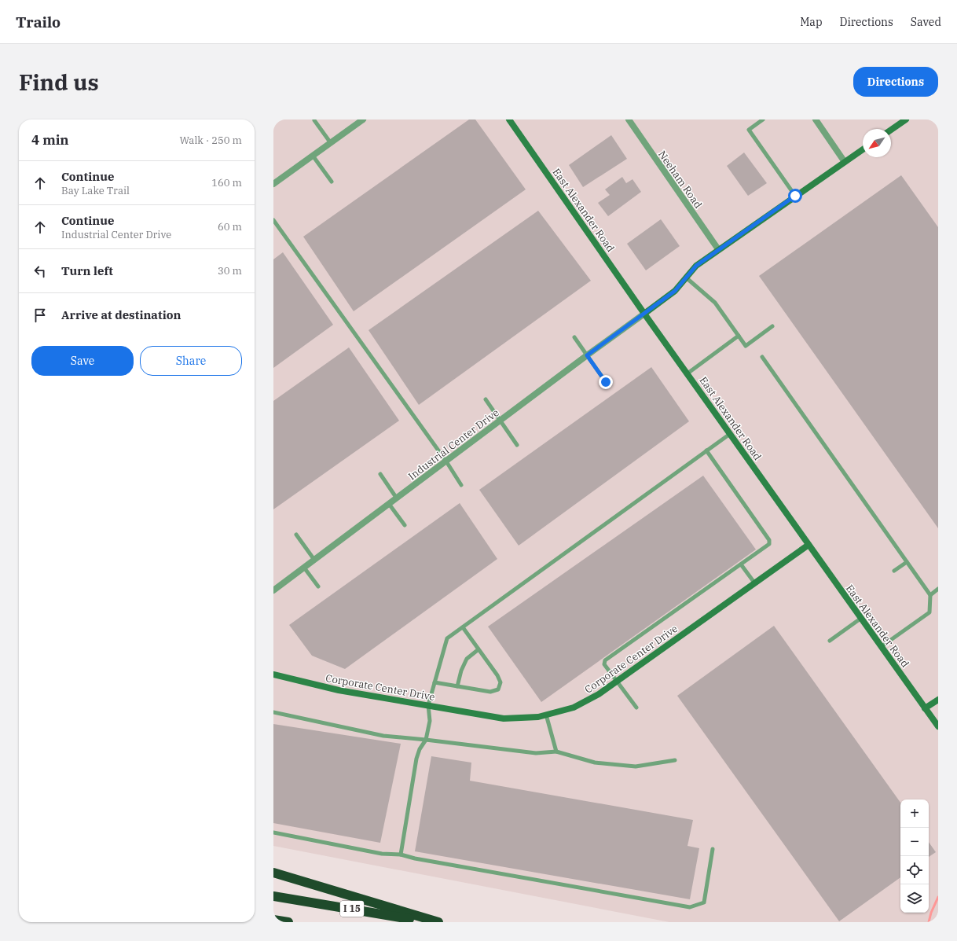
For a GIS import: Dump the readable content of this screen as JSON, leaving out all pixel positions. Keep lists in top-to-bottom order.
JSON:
{
  "streets": {
    "highway": ["I 15"],
    "street": [
      "Neeham Road",
      "East Alexander Road",
      "Industrial Center Drive",
      "Corporate Center Drive"
    ]
  },
  "crossings": [
    ["East Alexander Road", "Industrial Center Drive"],
    ["East Alexander Road", "Corporate Center Drive"]
  ],
  "north": "bottom left",
  "page": {
    "header": "Trailo",
    "nav": ["Map", "Directions", "Saved"],
    "buttons": [
      "Directions",
      ["Save", "Share"]
    ],
    "title": "Find us",
    "heading": ["4 min", "Walk · 250 m"],
    "list": [
      ["Continue", "Bay Lake Trail", "160 m"],
      ["Continue", "Industrial Center Drive", "60 m"],
      ["Turn left", "30 m"],
      "Arrive at destination"
    ],
    "map_buttons": ["+", "−"]
  }
}
